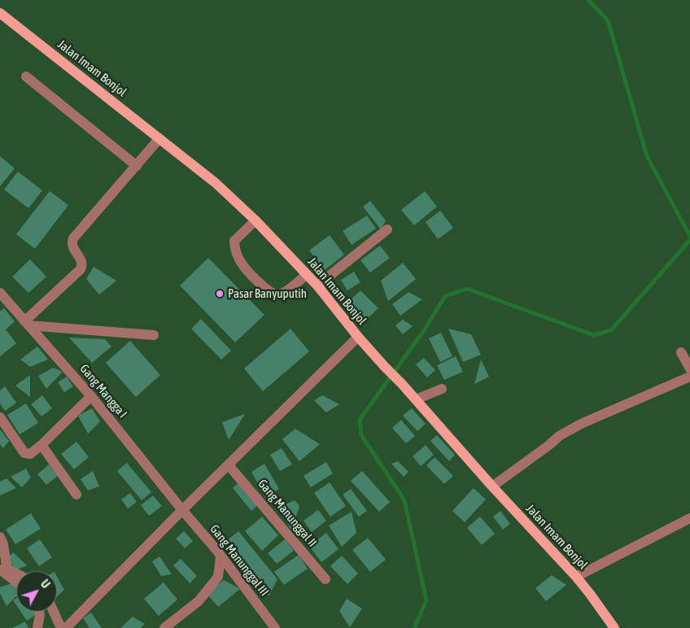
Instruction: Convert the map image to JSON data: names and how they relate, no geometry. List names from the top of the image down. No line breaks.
{"streets":{"main road":["Jalan Imam Bonjol"],"street":["Gang Mangga I","Gang Manunggal II","Gang Manunggal III"]},"crossings":[["Gang Mangga I","Gang Manunggal III"]],"places":["Pasar Banyuputih"],"north":"top right"}
